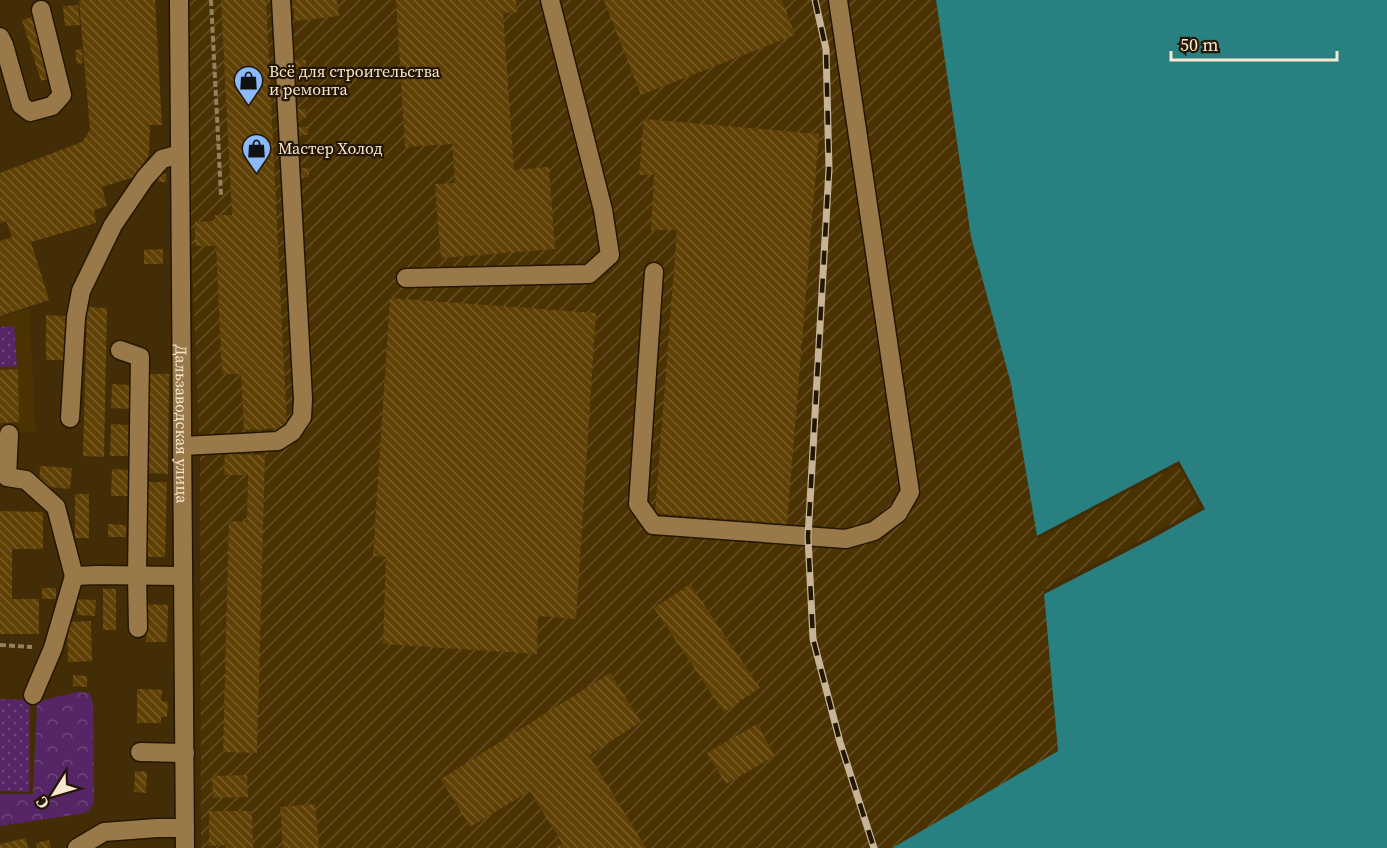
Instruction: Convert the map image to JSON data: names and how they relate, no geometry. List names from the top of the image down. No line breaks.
{"streets":{"street":["Дальзаводская улица"]},"places":{"shop":["Всё для строительства и ремонта","Мастер Холод"]},"scale_bar":"50 m","north":"bottom left"}
